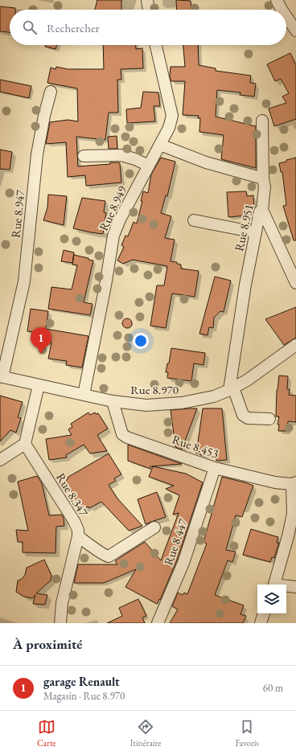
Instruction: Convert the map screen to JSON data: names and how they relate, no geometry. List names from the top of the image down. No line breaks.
{"streets":{"street":["Rue 8.949","Rue 8.947","Rue 8.951","Rue 8.970","Rue 8.453","Rue 8.347","Rue 8.447"]},"crossings":[["Rue 8.949","Rue 8.970"],["Rue 8.947","Rue 8.970"],["Rue 8.951","Rue 8.970"],["Rue 8.970","Rue 8.453"],["Rue 8.453","Rue 8.447"]],"page":{"search":"Rechercher","pins":"1","heading":"À proximité","list":[{"mark":"1","name":"garage Renault","note":"Magasin · Rue 8.970","value":"60 m"}],"nav":["Carte","Itinéraire","Favoris"]}}
